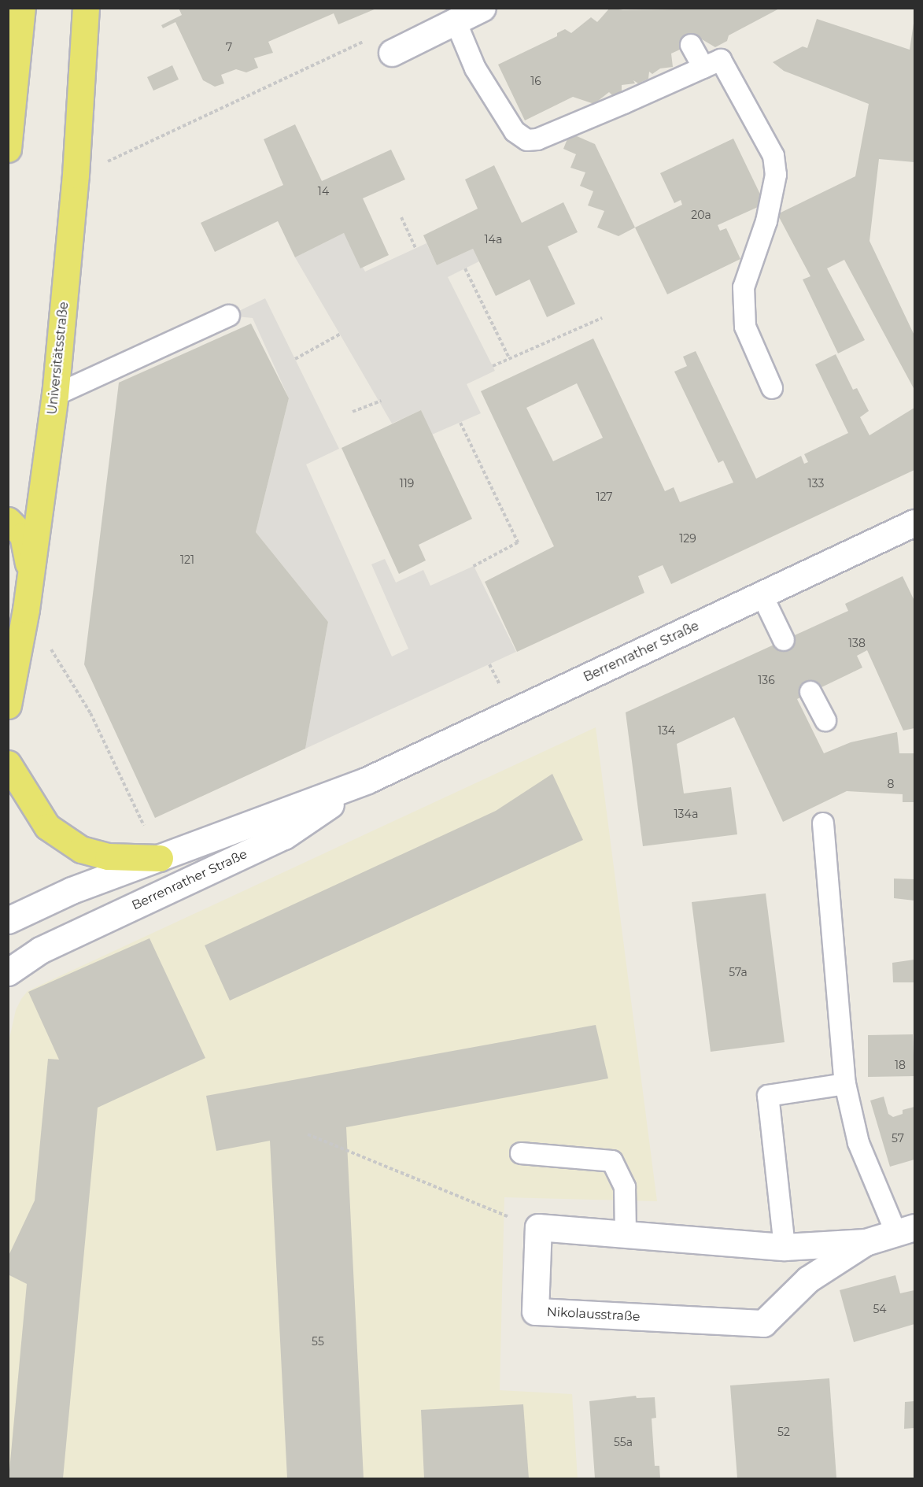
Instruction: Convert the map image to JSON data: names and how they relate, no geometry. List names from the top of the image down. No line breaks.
{"streets":{"main road":["Universitätsstraße"],"street":["Berrenrather Straße","Nikolausstraße"]},"house_numbers":["7","16","14","20a","14a","119","133","127","129","121","138","136","134","8","134a","57a","18","57","54","55","52","55a"]}
